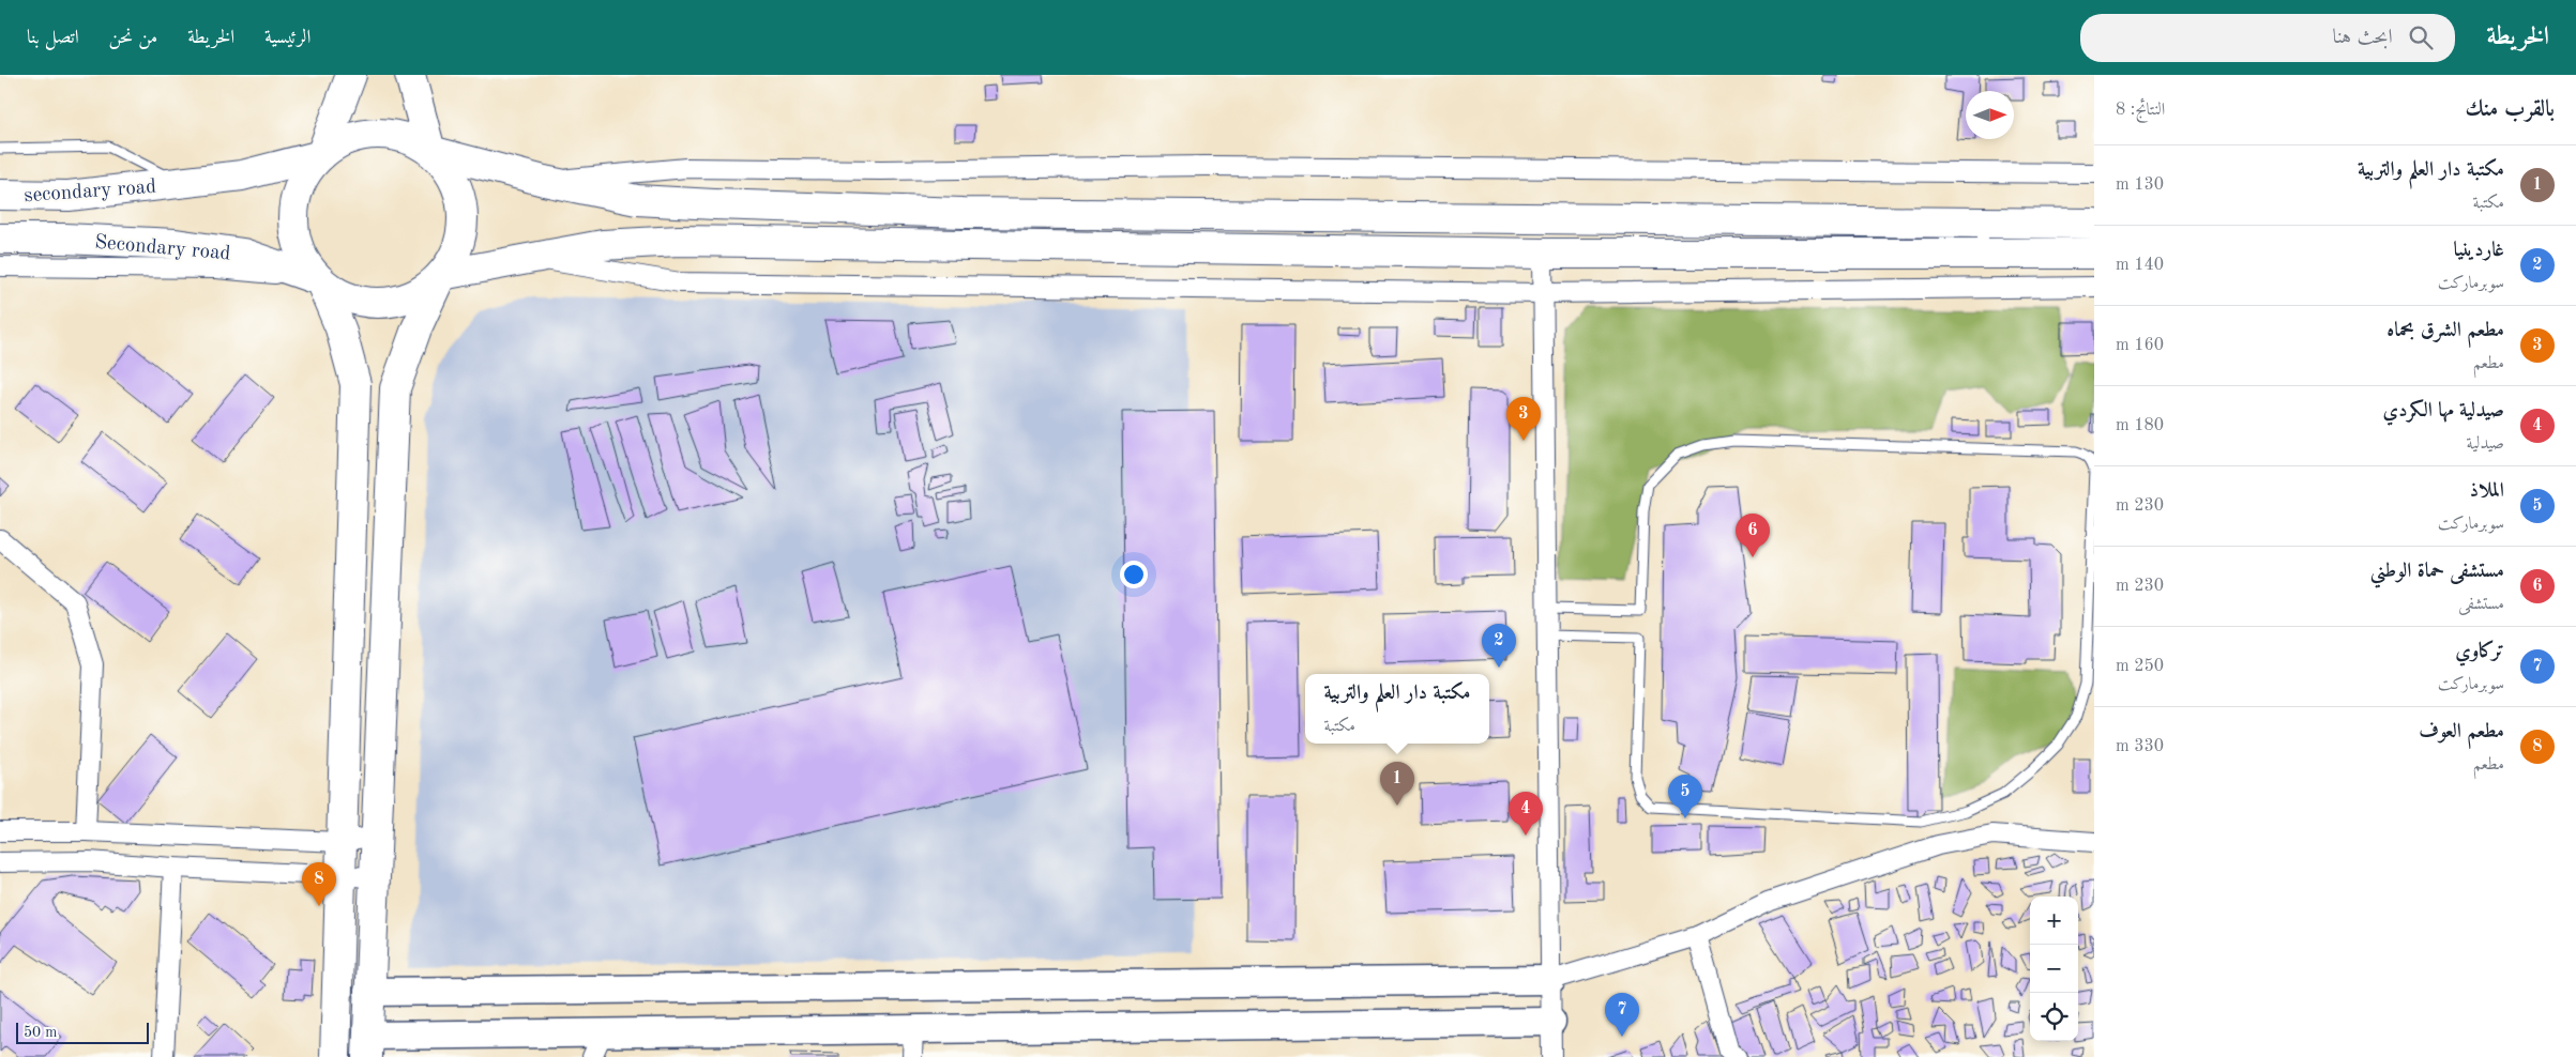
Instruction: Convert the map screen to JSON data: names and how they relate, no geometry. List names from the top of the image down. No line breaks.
{"streets":{"main road":["secondary road","Secondary road"]},"crossings":[["secondary road","Secondary road"]],"scale_bar":"50 m","north":"right","page":{"header":"الخريطة","search":"ابحث هنا","nav":["الرئيسية","الخريطة","من نحن","اتصل بنا"],"heading":["بالقرب منك","النتائج: 8"],"list":[{"mark":"1","name":"مكتبة دار العلم والتربية","note":"مكتبة","value":"130 m"},{"mark":"2","name":"غاردينيا","note":"سوبرماركت","value":"140 m"},{"mark":"3","name":"مطعم الشرق بحماه","note":"مطعم","value":"160 m"},{"mark":"4","name":"صيدلية مها الكردي","note":"صيدلية","value":"180 m"},{"mark":"5","name":"الملاذ","note":"سوبرماركت","value":"230 m"},{"mark":"6","name":"مستشفى حماة الوطني","note":"مستشفى","value":"230 m"},{"mark":"7","name":"تركاوي","note":"سوبرماركت","value":"250 m"},{"mark":"8","name":"مطعم العوف","note":"مطعم","value":"330 m"}],"pins":["3","6","2","1","5","4","8","7"],"popup":["مكتبة دار العلم والتربية","مكتبة"],"map_buttons":["+","−"],"scale":"50 m"}}
